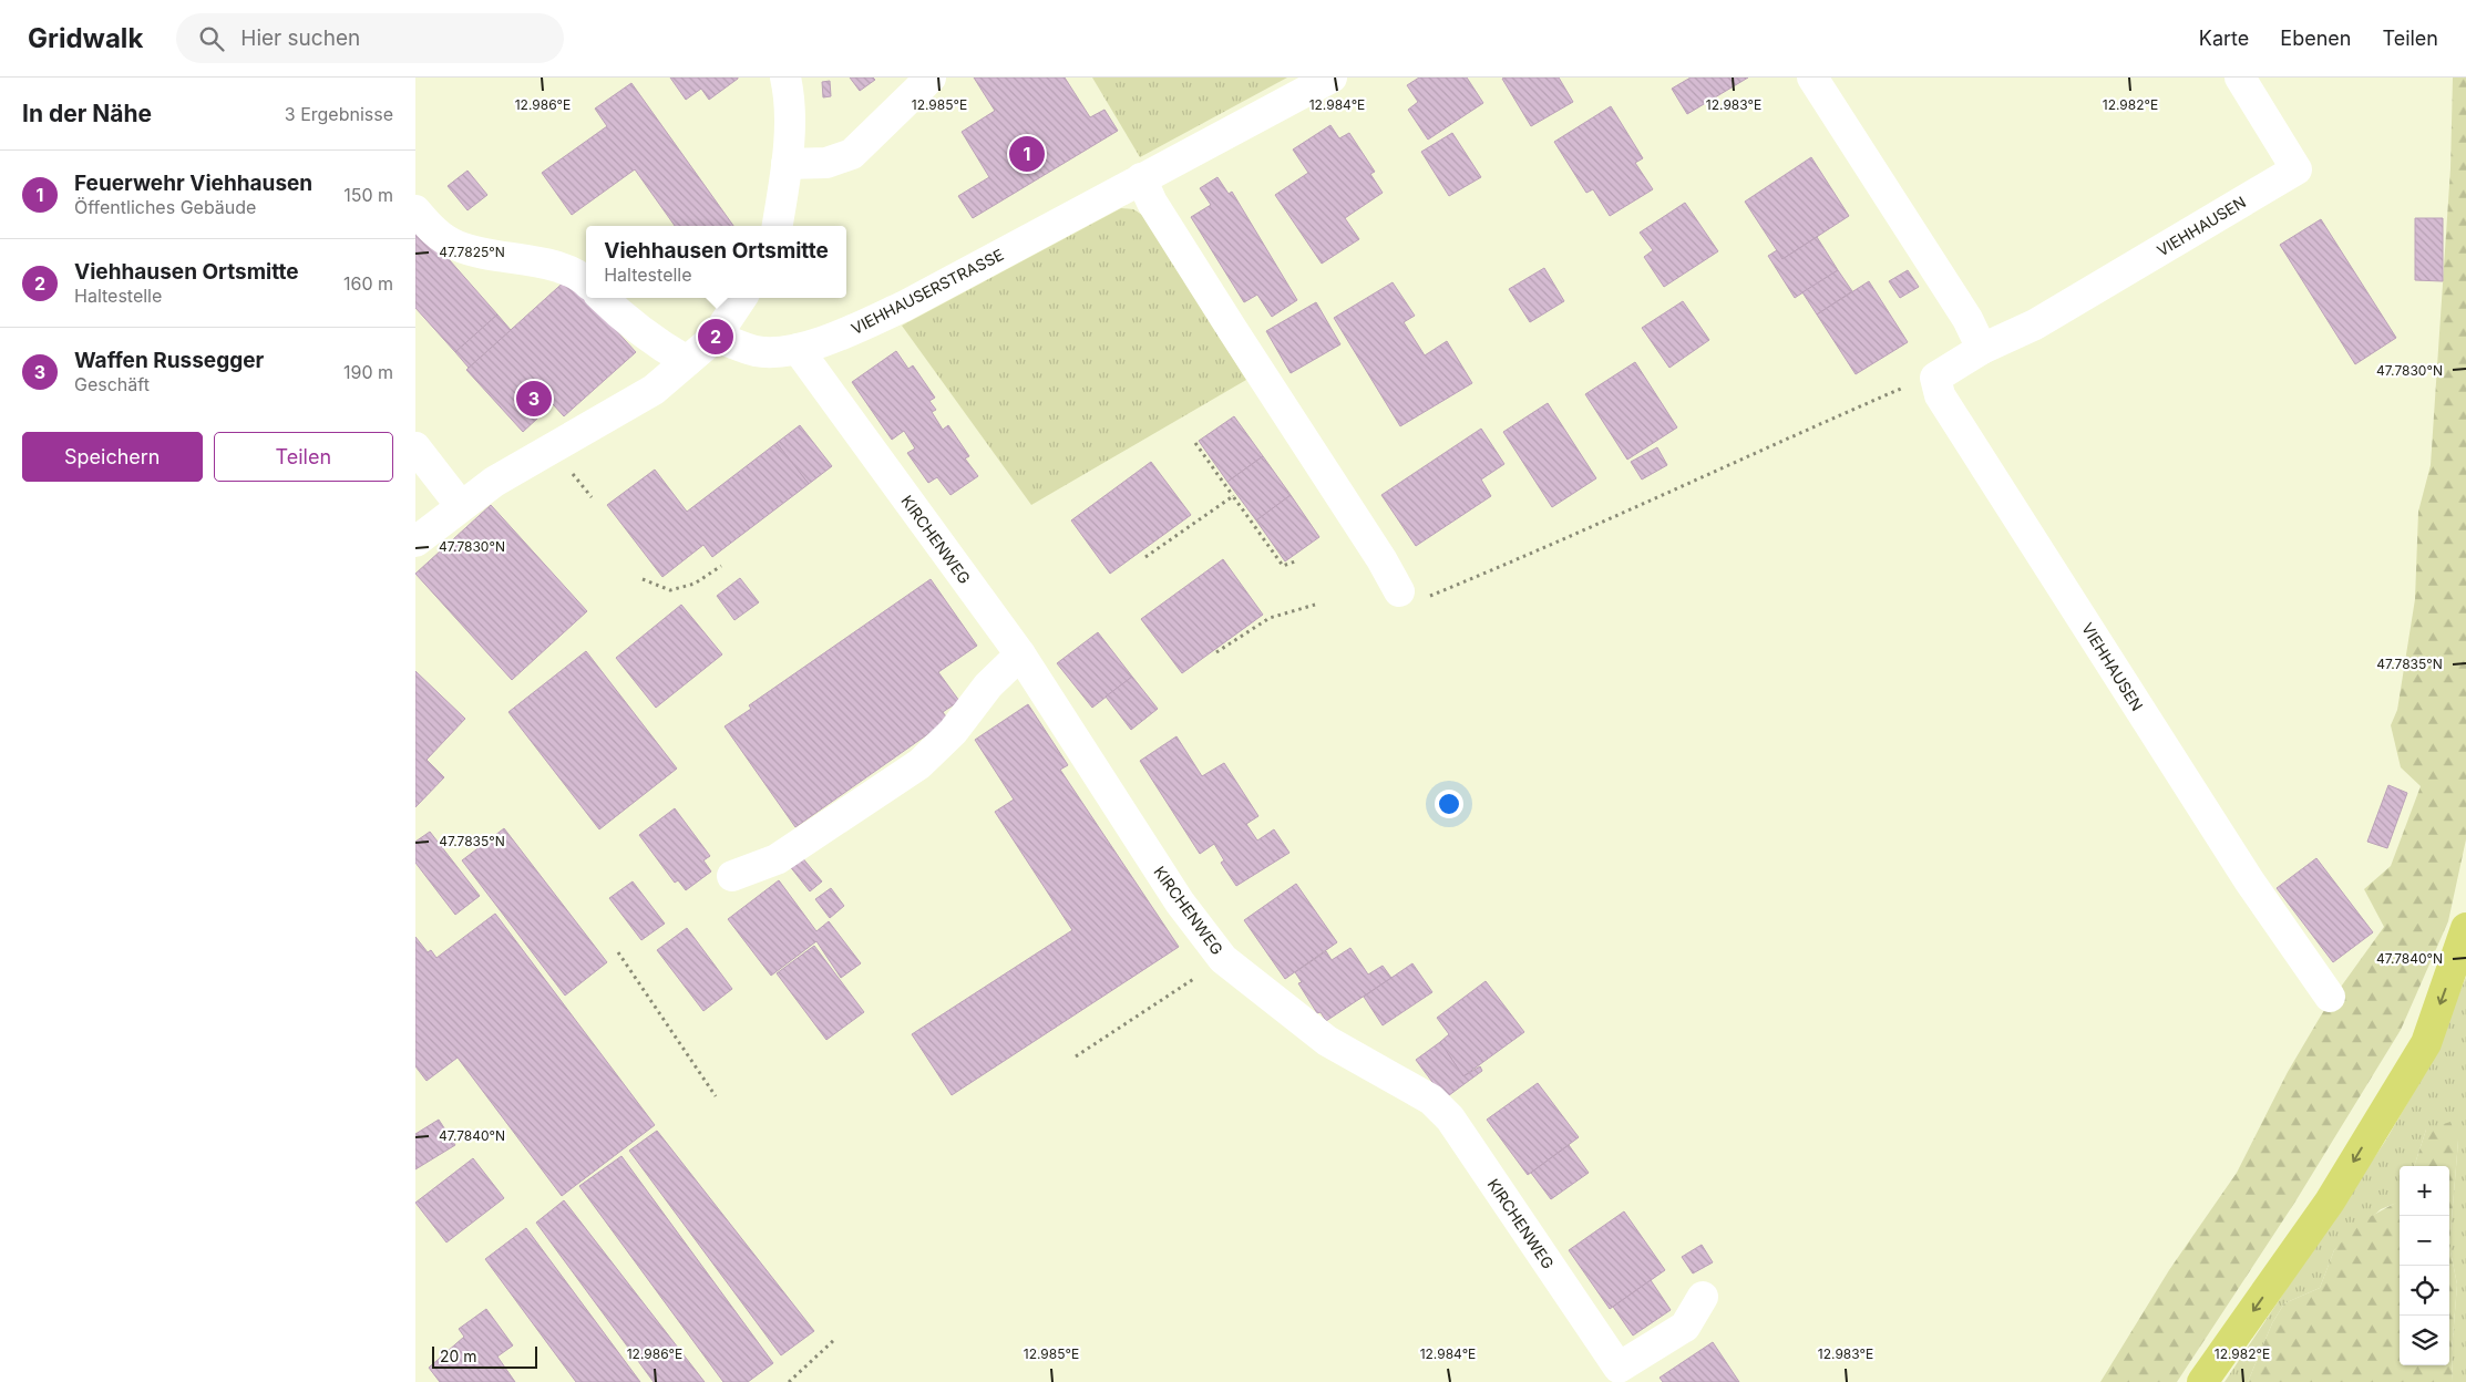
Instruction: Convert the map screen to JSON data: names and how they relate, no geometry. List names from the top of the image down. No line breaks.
{"streets":{"street":["VIEHHAUSEN","VIEHHAUSERSTRASSE","KIRCHENWEG"]},"crossings":[["VIEHHAUSERSTRASSE","KIRCHENWEG"]],"scale_bar":"20 m","page":{"header":"Gridwalk","search":"Hier suchen","nav":["Karte","Ebenen","Teilen"],"heading":["In der Nähe","3 Ergebnisse"],"pins":["1","2","3"],"list":[{"mark":"1","name":"Feuerwehr Viehhausen","note":"Öffentliches Gebäude","value":"150 m"},{"mark":"2","name":"Viehhausen Ortsmitte","note":"Haltestelle","value":"160 m"},{"mark":"3","name":"Waffen Russegger","note":"Geschäft","value":"190 m"}],"popup":["Viehhausen Ortsmitte","Haltestelle"],"buttons":["Speichern","Teilen"],"map_buttons":["+","−"],"scale":"20 m"},"coordinates":["12.986°E","12.985°E","12.984°E","12.983°E","12.982°E","47.7825°N","47.7830°N","47.7835°N","47.7840°N"]}
